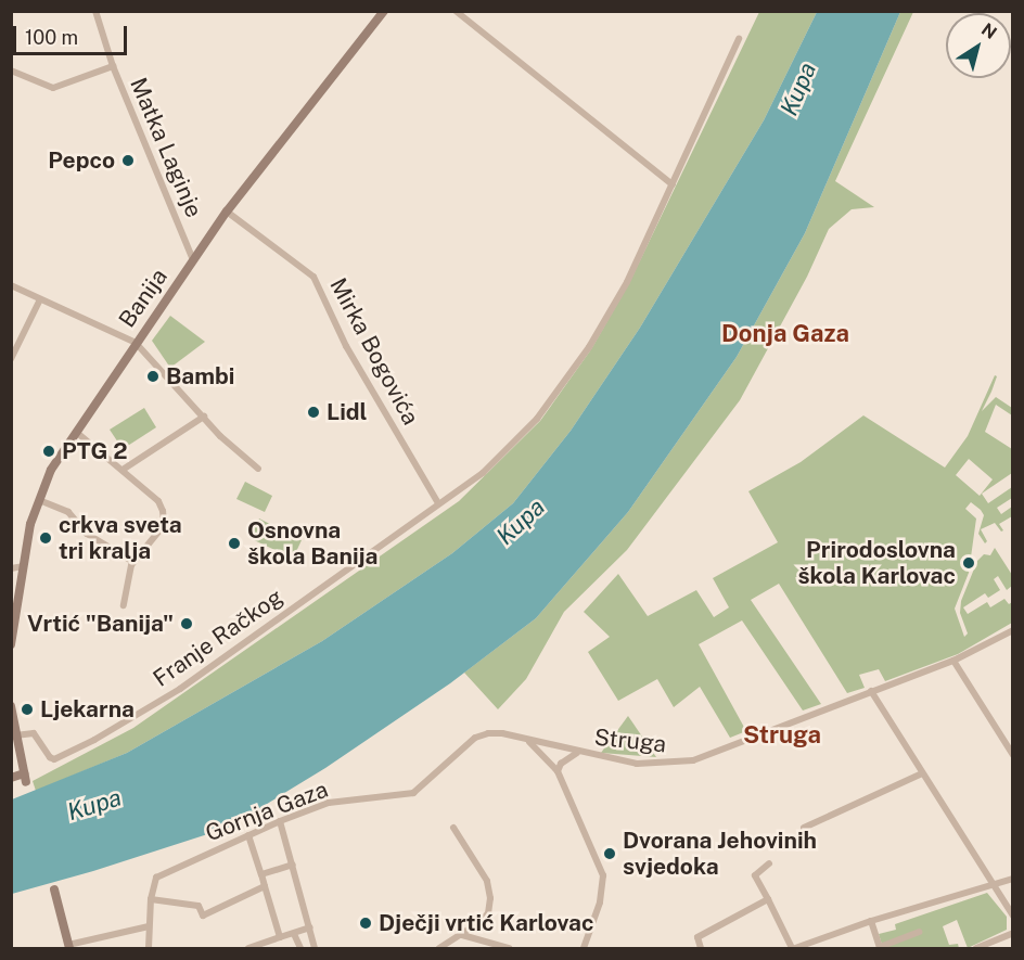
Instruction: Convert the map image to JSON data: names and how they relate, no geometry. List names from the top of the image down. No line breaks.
{"streets":{"main road":["Banija"],"street":["Matka Laginje","Mirka Bogovića","Franje Račkog","Struga","Gornja Gaza"]},"crossings":[["Matka Laginje","Banija"],["Banija","Mirka Bogovića"],["Mirka Bogovića","Franje Račkog"],["Struga","Gornja Gaza"]],"districts":["Donja Gaza","Struga"],"water":["Kupa"],"places":["Pepco","Bambi","Lidl","PTG 2","crkva sveta tri kralja","Osnovna škola Banija","Prirodoslovna škola Karlovac","Vrtić \"Banija\"","Ljekarna","Dvorana Jehovinih svjedoka","Dječji vrtić Karlovac"],"scale_bar":"100 m","north":"top right"}
